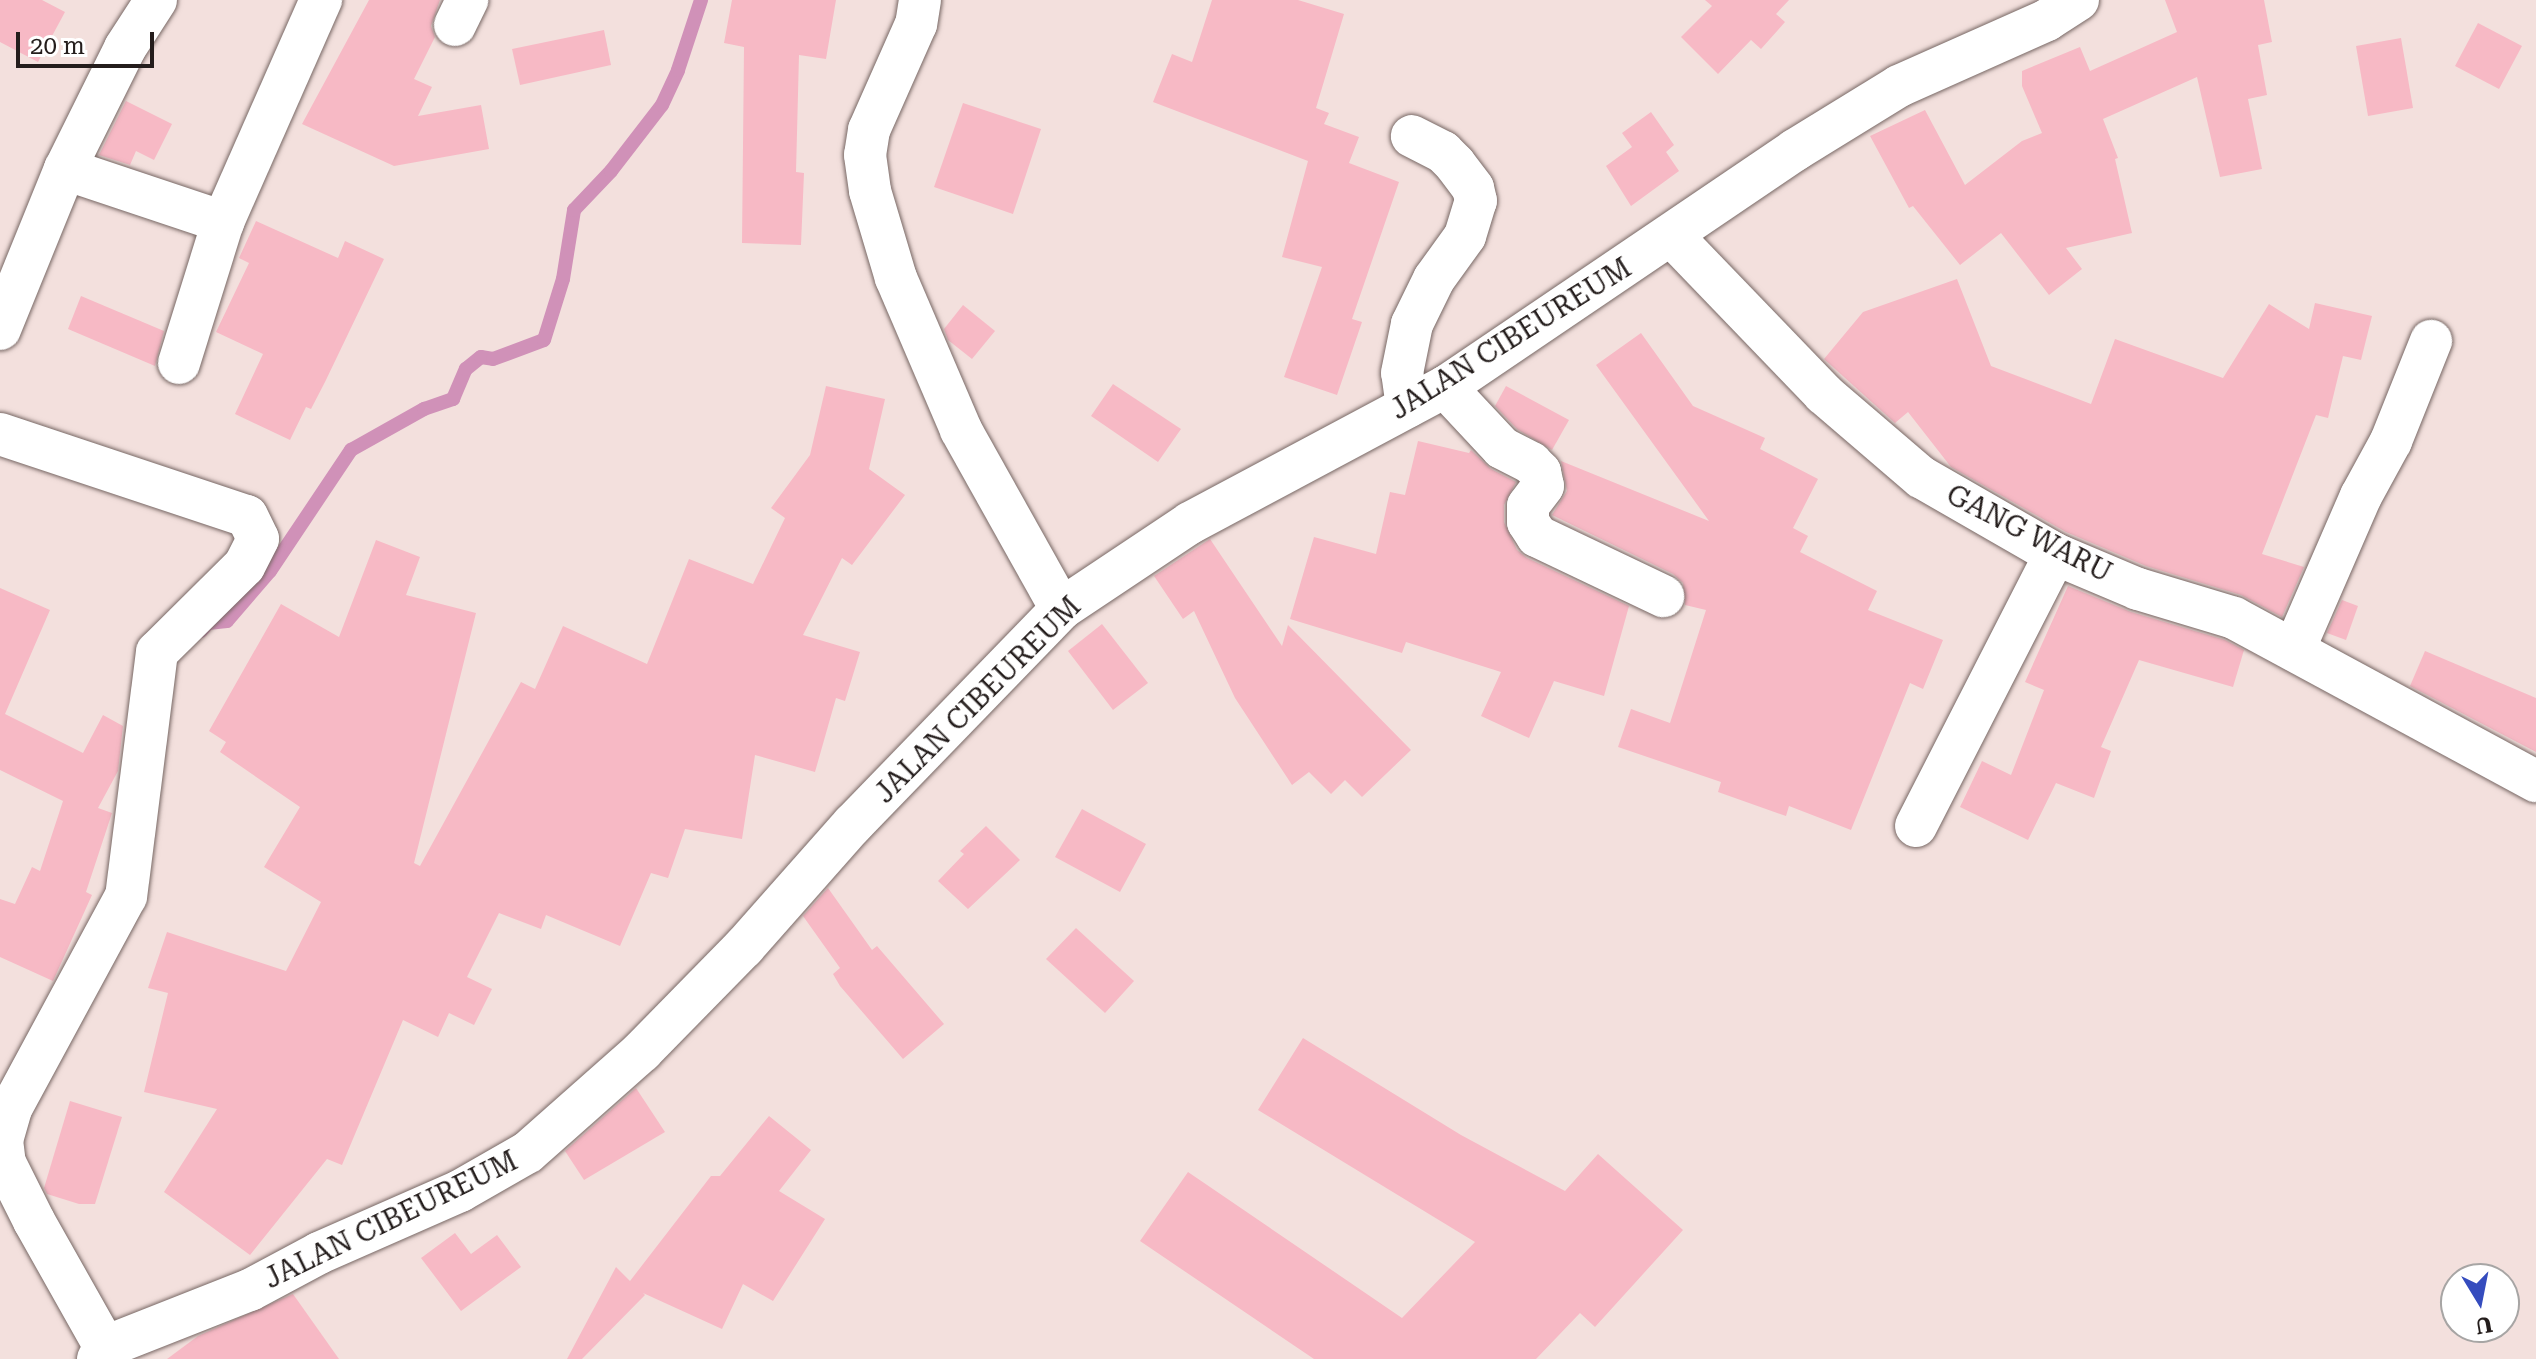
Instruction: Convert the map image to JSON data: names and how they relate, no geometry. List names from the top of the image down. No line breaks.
{"streets":{"street":["JALAN CIBEUREUM","GANG WARU"]},"crossings":[["JALAN CIBEUREUM","GANG WARU"]],"scale_bar":"20 m","north":"bottom"}
